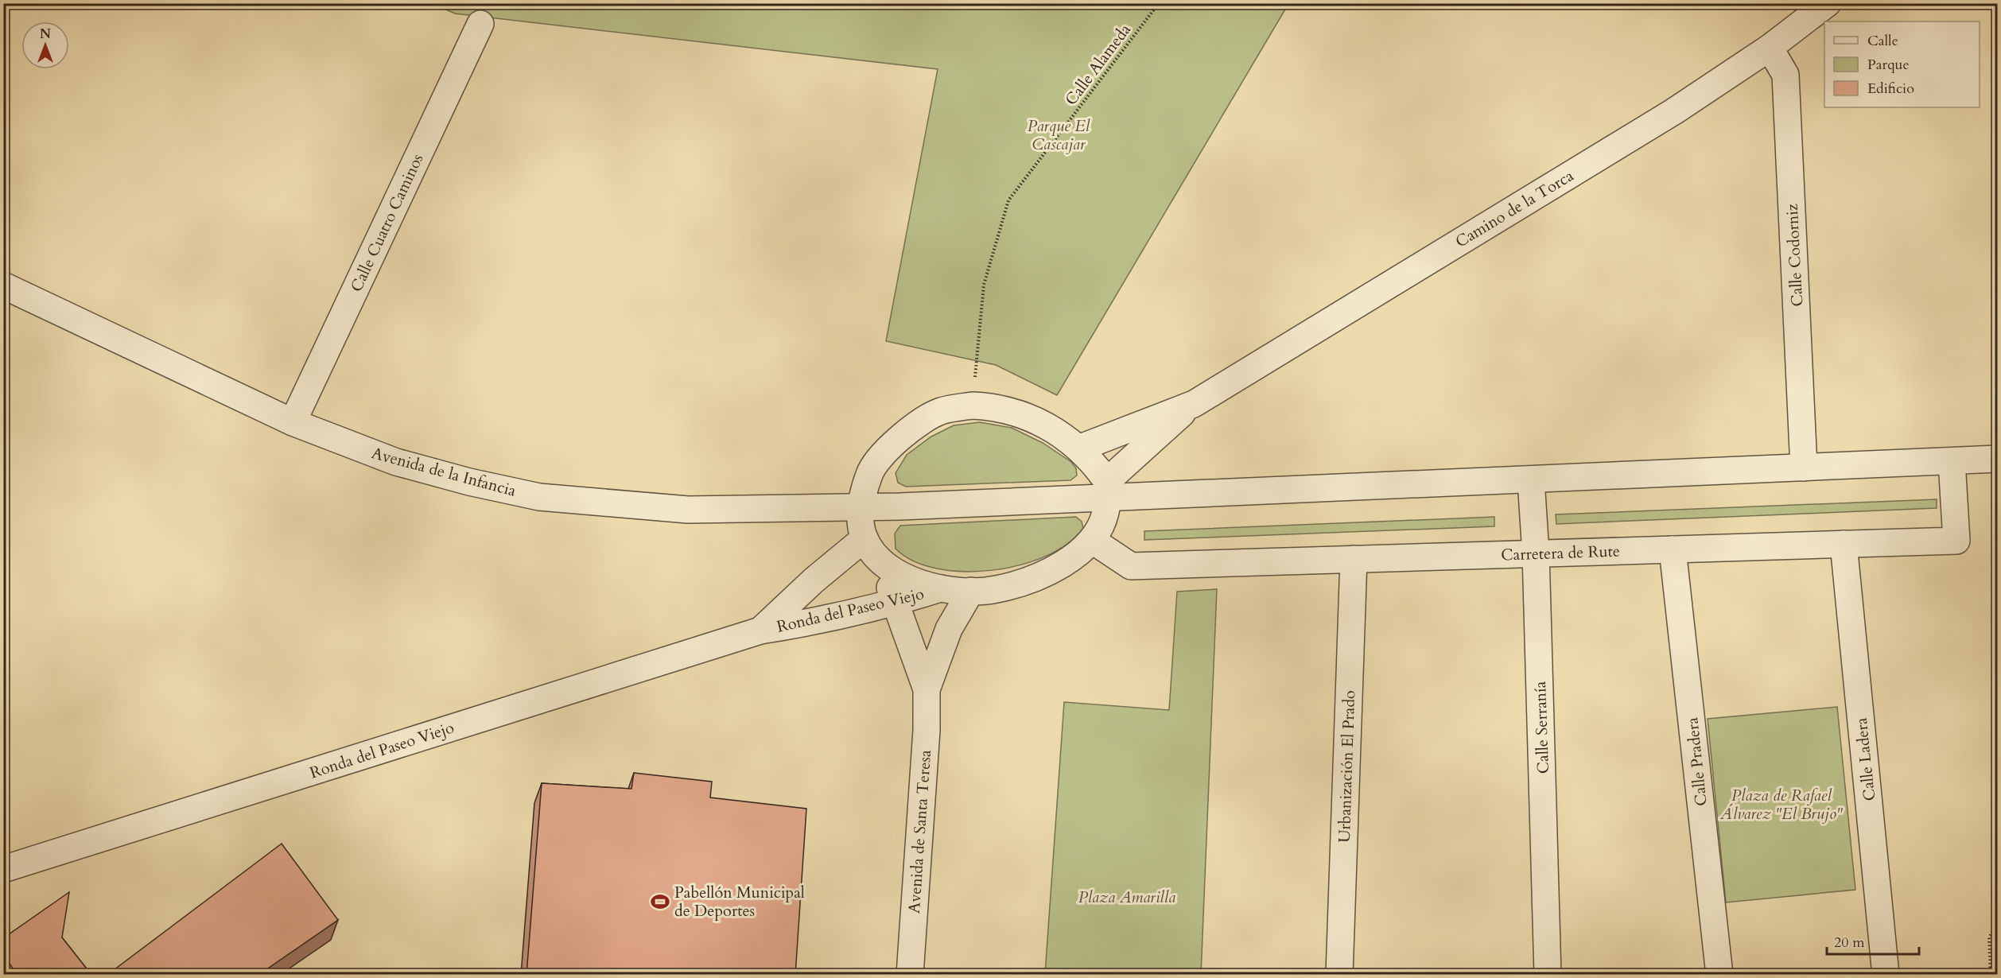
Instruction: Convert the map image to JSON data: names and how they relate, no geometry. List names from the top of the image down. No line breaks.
{"streets":{"street":["Camino de la Torca","Calle Cuatro Caminos","Calle Codorniz","Avenida de la Infancia","Carretera de Rute","Ronda del Paseo Viejo","Calle Serranía","Calle Ladera","Calle Pradera","Urbanización El Prado","Avenida de Santa Teresa"],"path":["Calle Alameda"]},"crossings":[["Camino de la Torca","Calle Codorniz"],["Camino de la Torca","Avenida de la Infancia"],["Calle Cuatro Caminos","Avenida de la Infancia"],["Carretera de Rute","Calle Serranía"],["Carretera de Rute","Calle Ladera"],["Carretera de Rute","Calle Pradera"],["Carretera de Rute","Urbanización El Prado"],["Ronda del Paseo Viejo","Avenida de Santa Teresa"]],"parks":["Parque El Cascajar","Plaza de Rafael Álvarez \"El Brujo\"","Plaza Amarilla"],"places":{"sports":["Pabellón Municipal de Deportes"]},"legend":["Calle","Parque","Edificio"],"scale_bar":"20 m","north":"top"}
